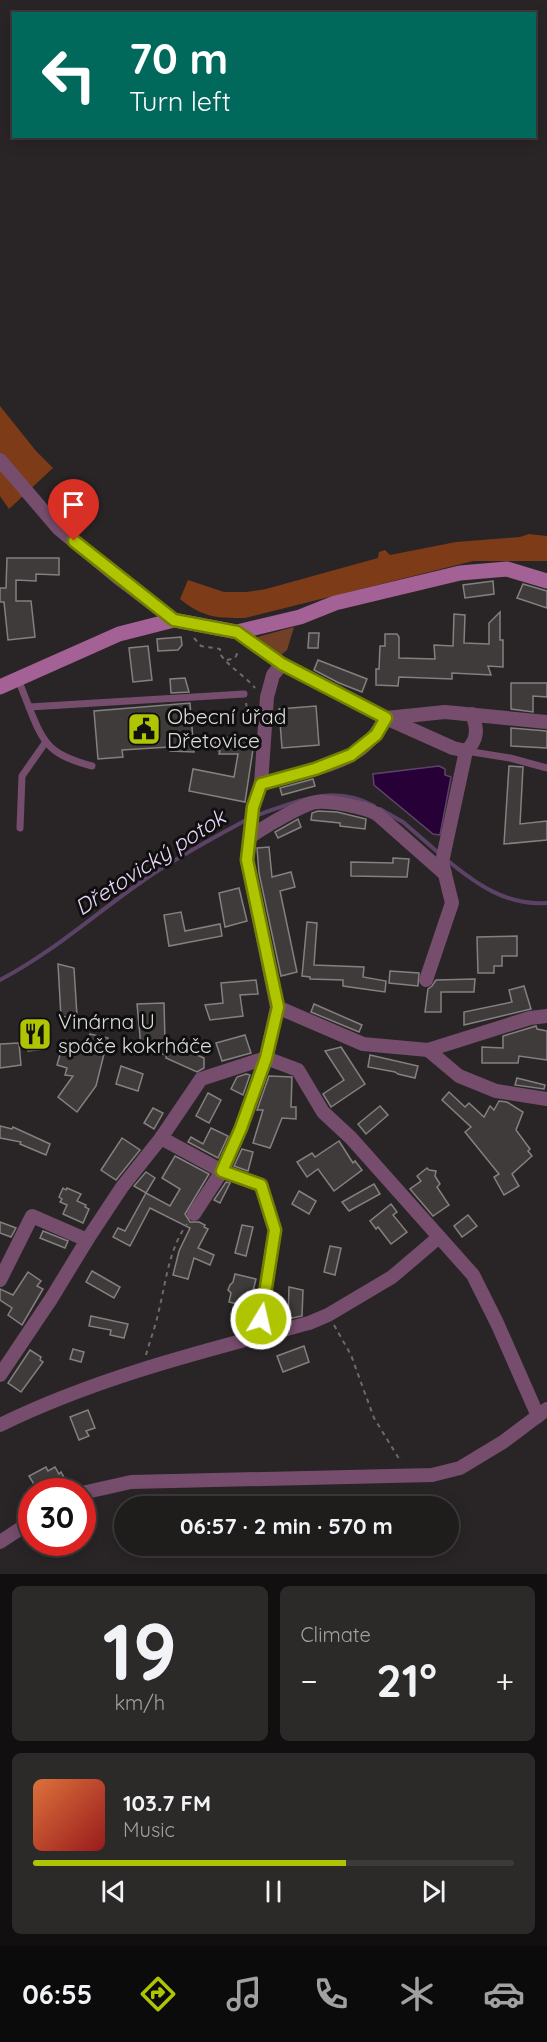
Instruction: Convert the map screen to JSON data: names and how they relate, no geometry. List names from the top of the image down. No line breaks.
{"water":["Dřetovický potok"],"places":{"public building":["Obecní úřad Dřetovice"],"restaurant":["Vinárna U spáče kokrháče"]},"page":{"turn":["70 m","Turn left"],"limit":"30","trip":"06:57 · 2 min · 570 m","tile":[["19","km/h"],"Climate"],"heat":["−","21°","+"],"song":["103.7 FM","Music"],"tabs":"06:55"}}
